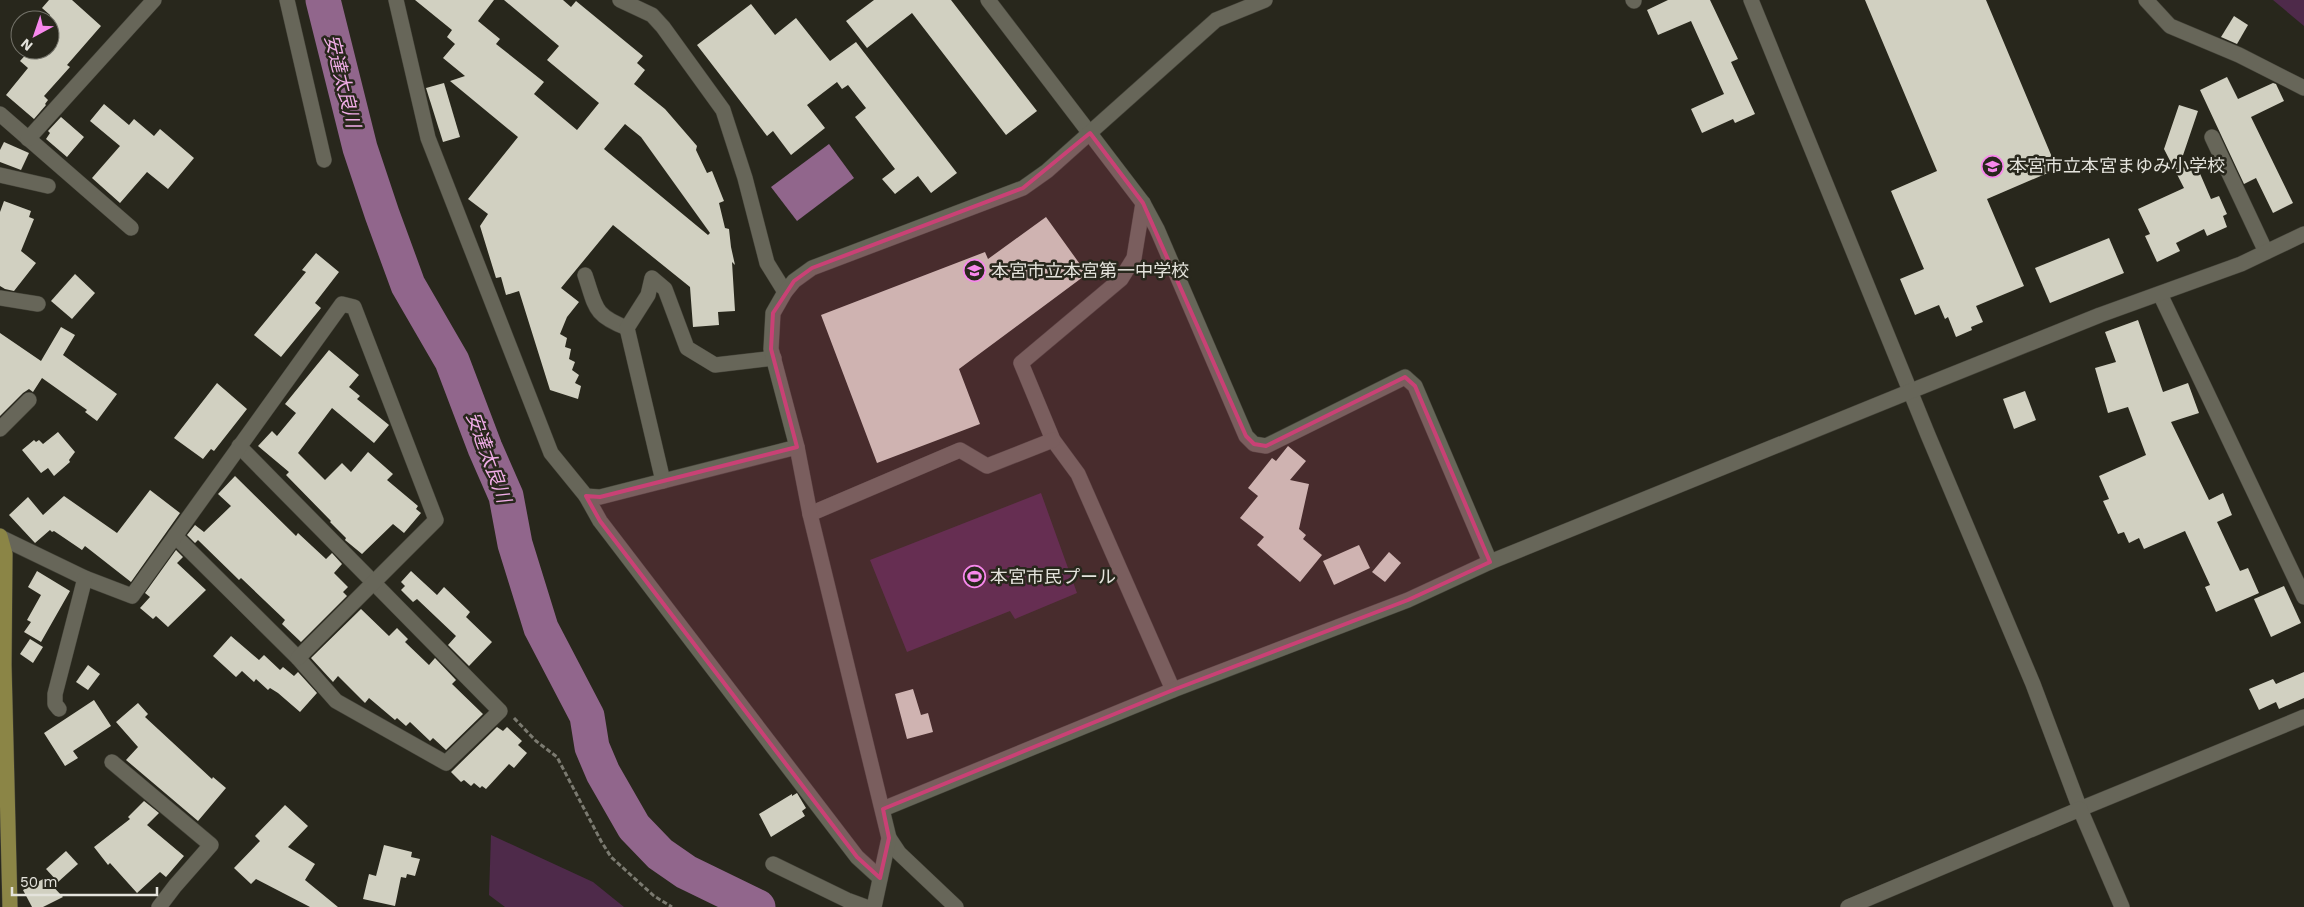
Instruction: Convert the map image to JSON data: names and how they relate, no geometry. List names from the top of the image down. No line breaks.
{"water":["安達太良川"],"places":{"school or university":["本宮市立本宮まゆみ小学校","本宮市立本宮第一中学校"],"sports":["本宮市民プール"]},"scale_bar":"50 m","north":"bottom left"}
